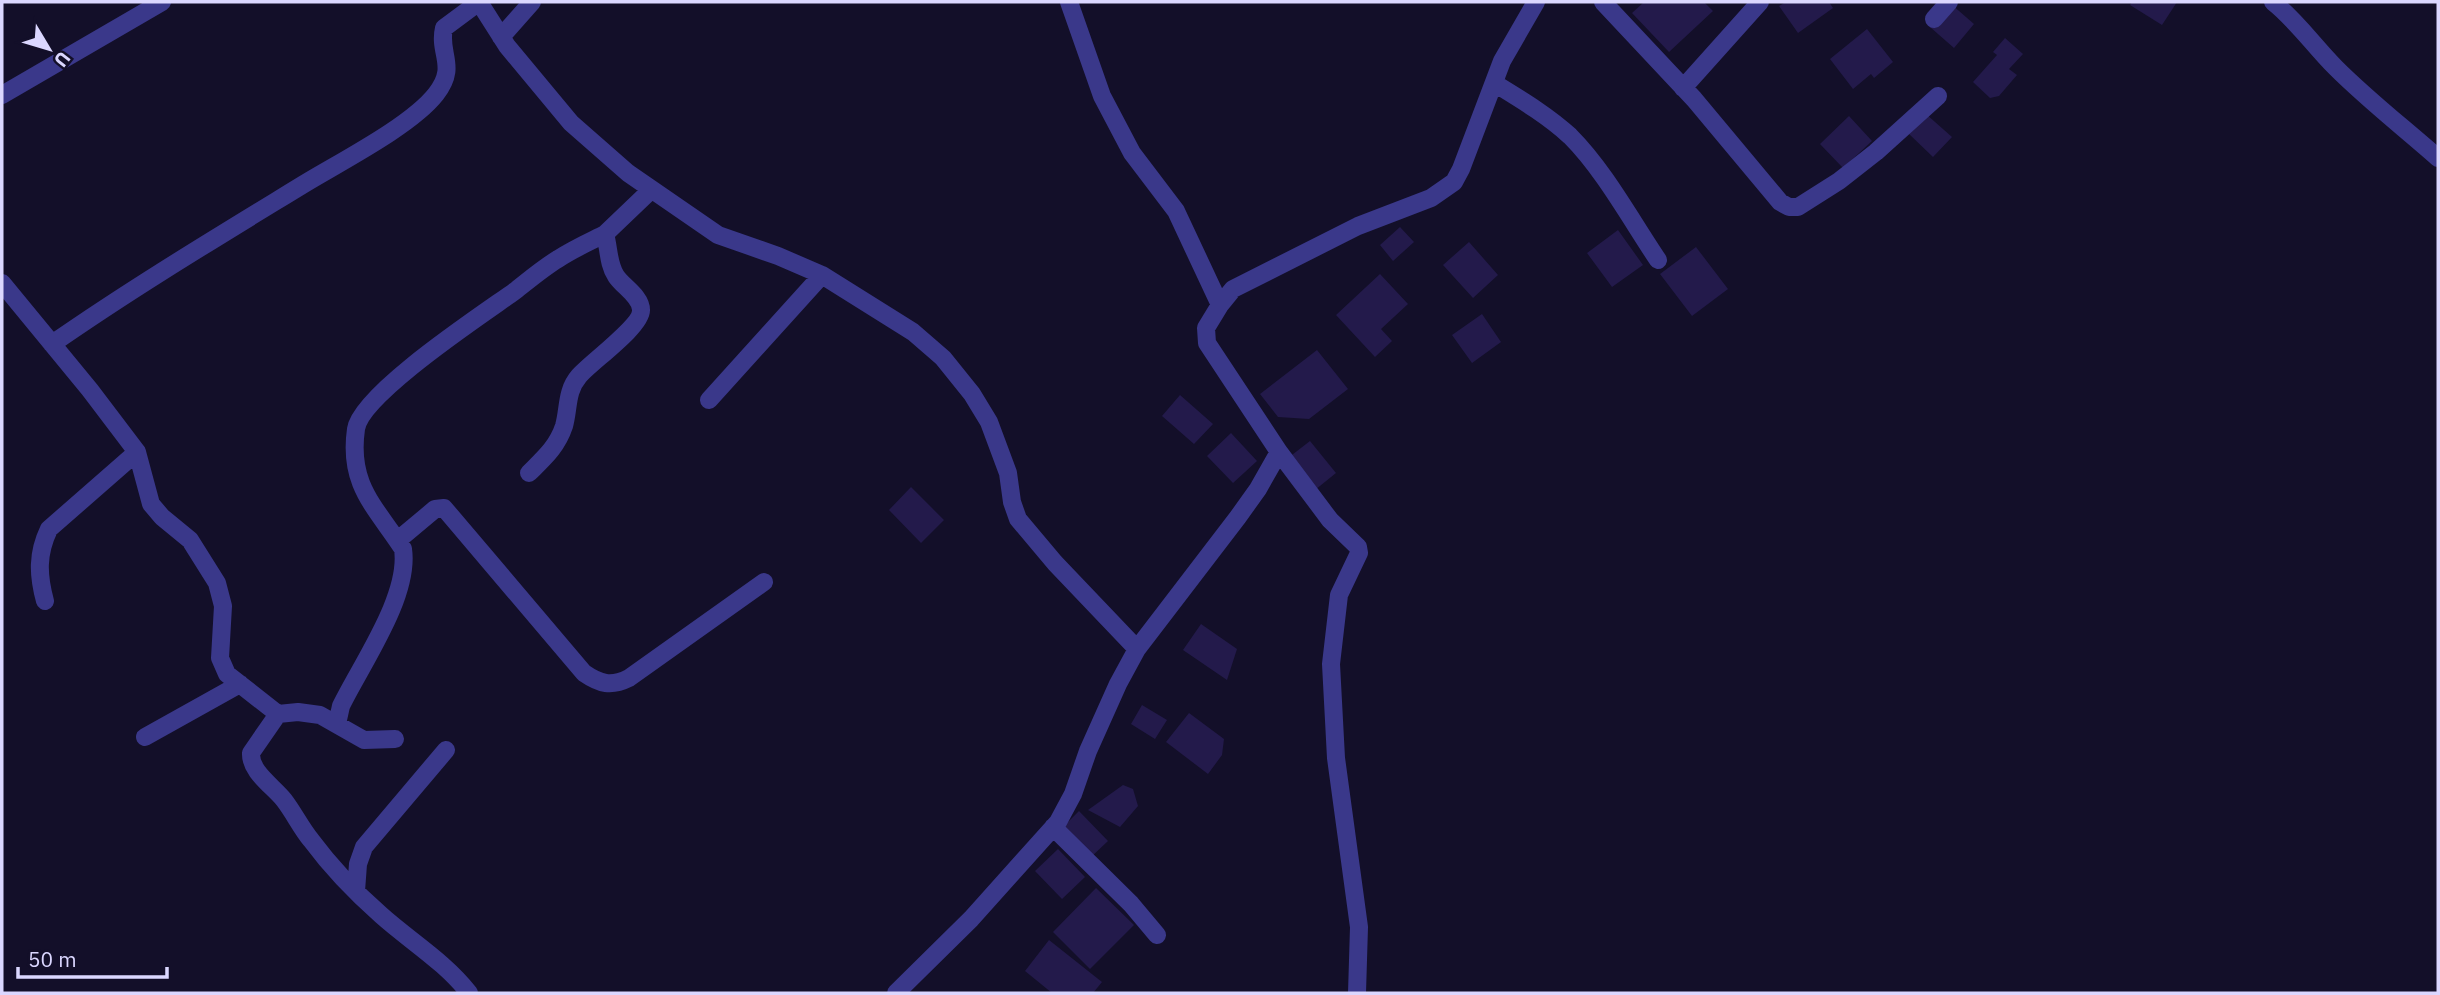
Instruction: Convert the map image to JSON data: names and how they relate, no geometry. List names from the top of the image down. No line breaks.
{"scale_bar":"50 m","north":"bottom right"}
